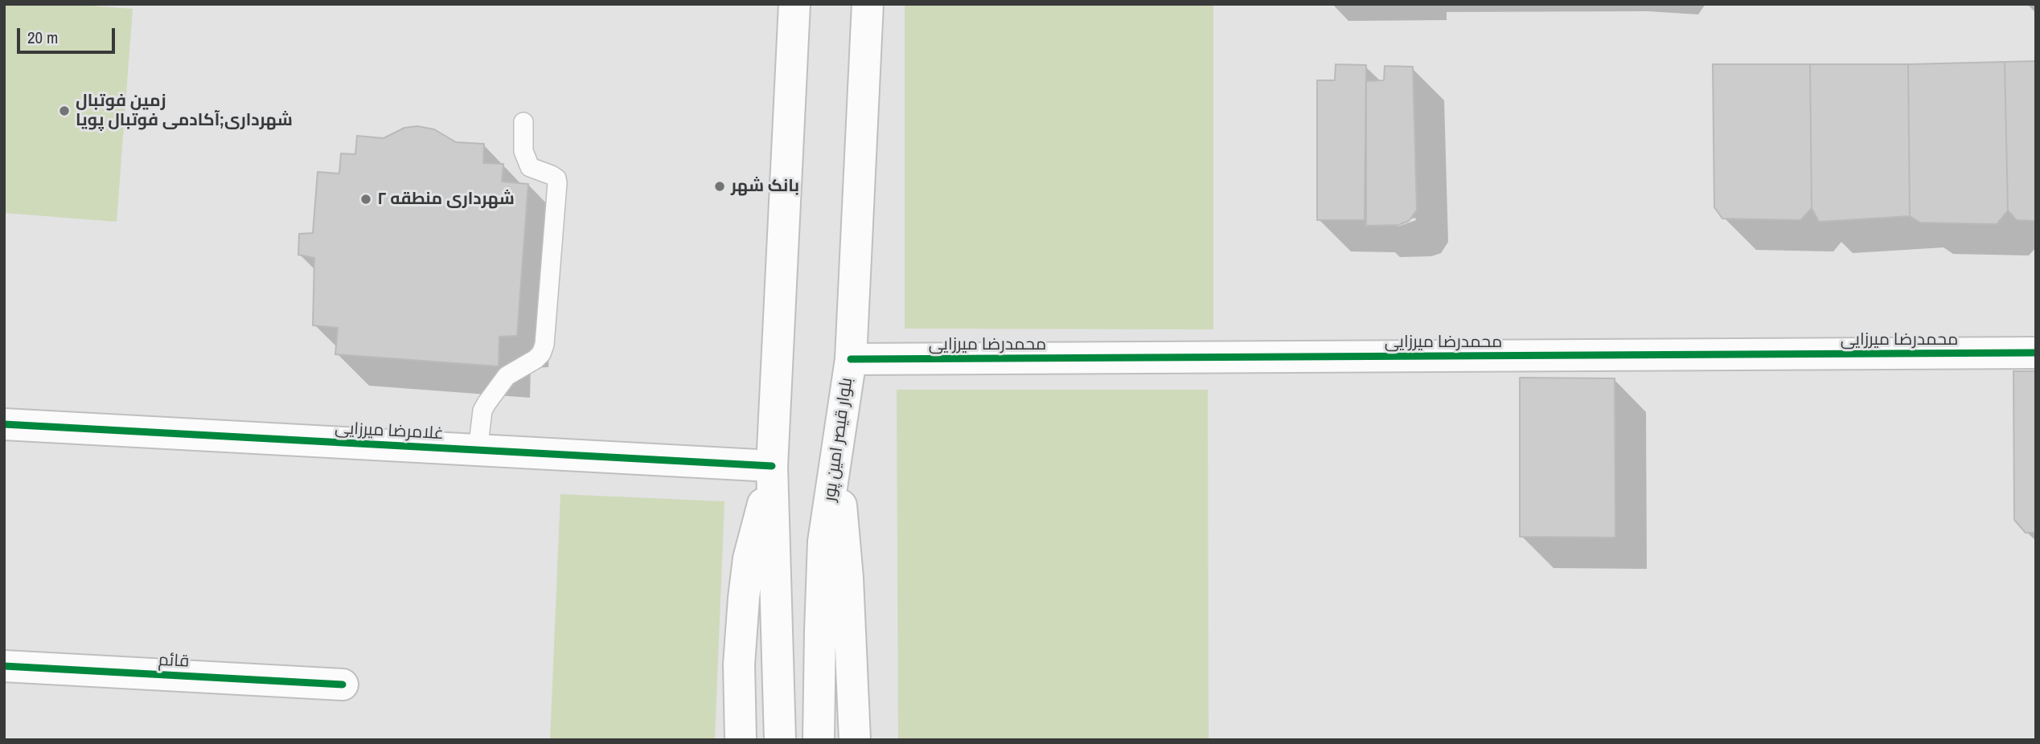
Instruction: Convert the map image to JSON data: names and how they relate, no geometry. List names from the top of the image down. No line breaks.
{"streets":{"street":["محمدرضا میرزایی","غلامرضا میرزایی","بلوار قیصر امین پور","قائم"]},"crossings":[["محمدرضا میرزایی","بلوار قیصر امین پور"]],"places":["زمین فوتبال شهرداری;آکادمی فوتبال پویا","بانک شهر","شهرداری منطقه ۲"],"scale_bar":"20 m"}
